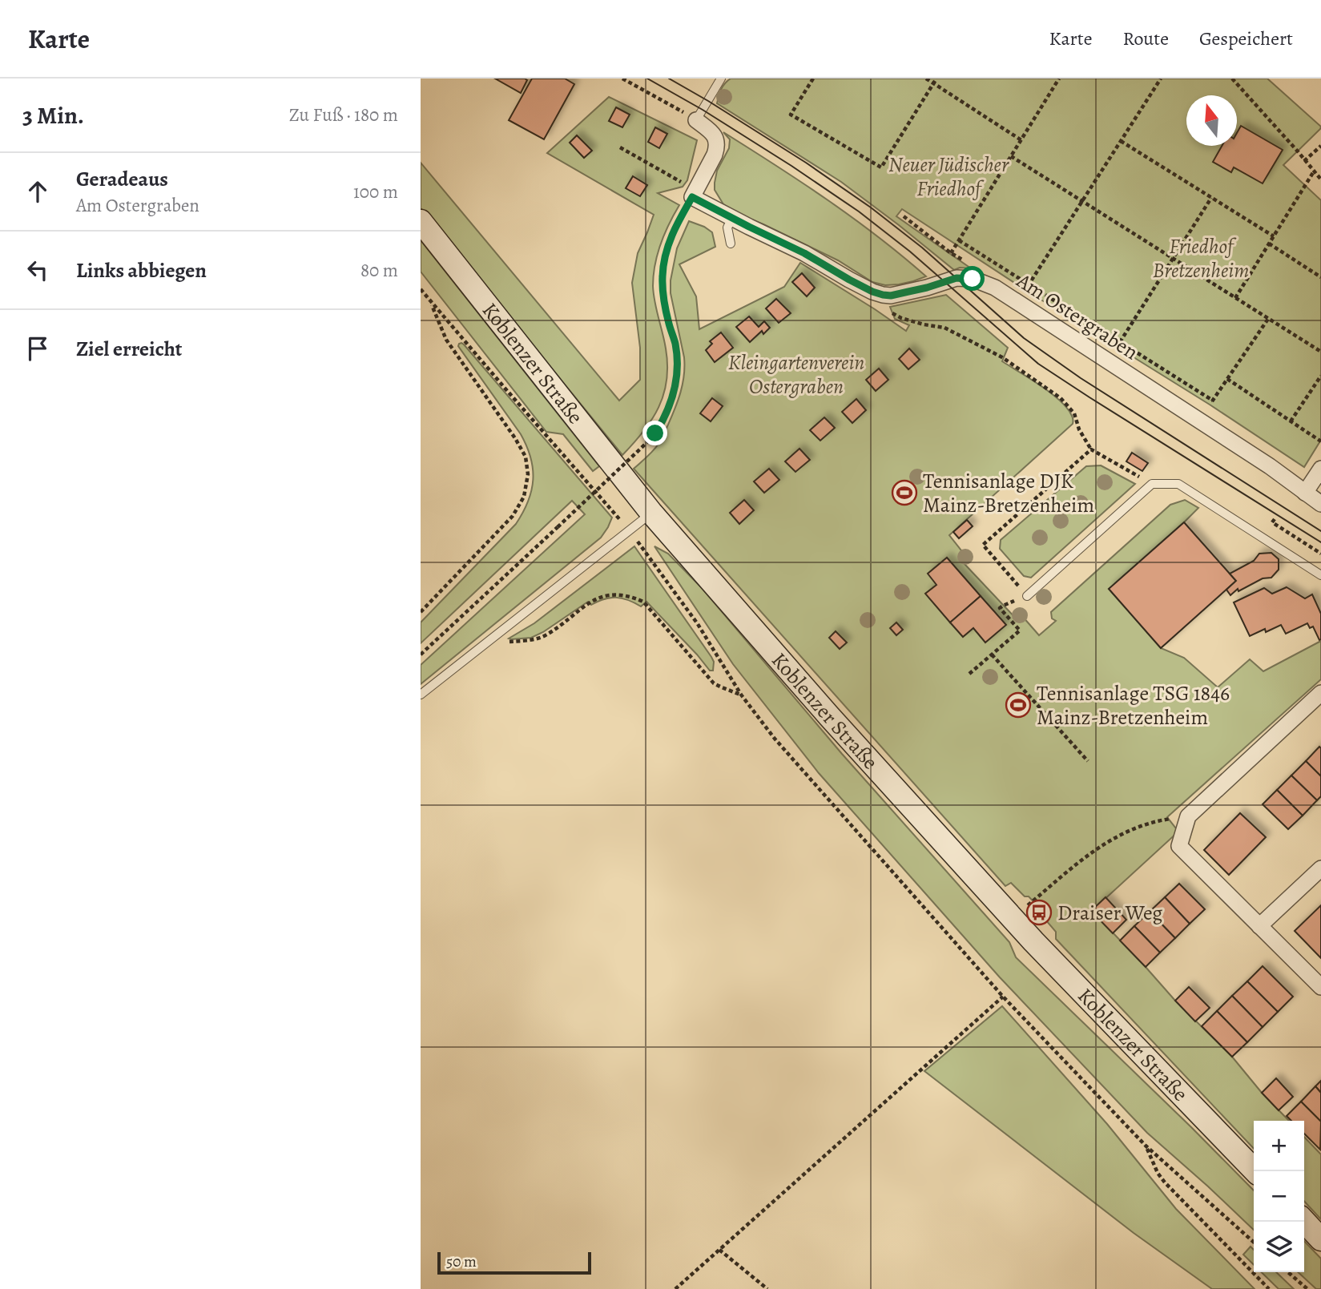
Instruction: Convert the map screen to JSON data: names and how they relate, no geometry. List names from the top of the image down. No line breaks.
{"streets":{"main road":["Koblenzer Straße"],"street":["Am Ostergraben"]},"parks":["Neuer Jüdischer Friedhof","Friedhof Bretzenheim","Kleingartenverein Ostergraben"],"places":{"sports":["Tennisanlage DJK Mainz-Bretzenheim","Tennisanlage TSG 1846 Mainz-Bretzenheim"],"bus stop":["Draiser Weg"]},"scale_bar":"50 m","north":"top","page":{"header":"Karte","nav":["Karte","Route","Gespeichert"],"heading":["3 Min.","Zu Fuß · 180 m"],"list":[["Geradeaus","Am Ostergraben","100 m"],["Links abbiegen","80 m"],"Ziel erreicht"],"map_buttons":["+","−"],"scale":"50 m"}}
